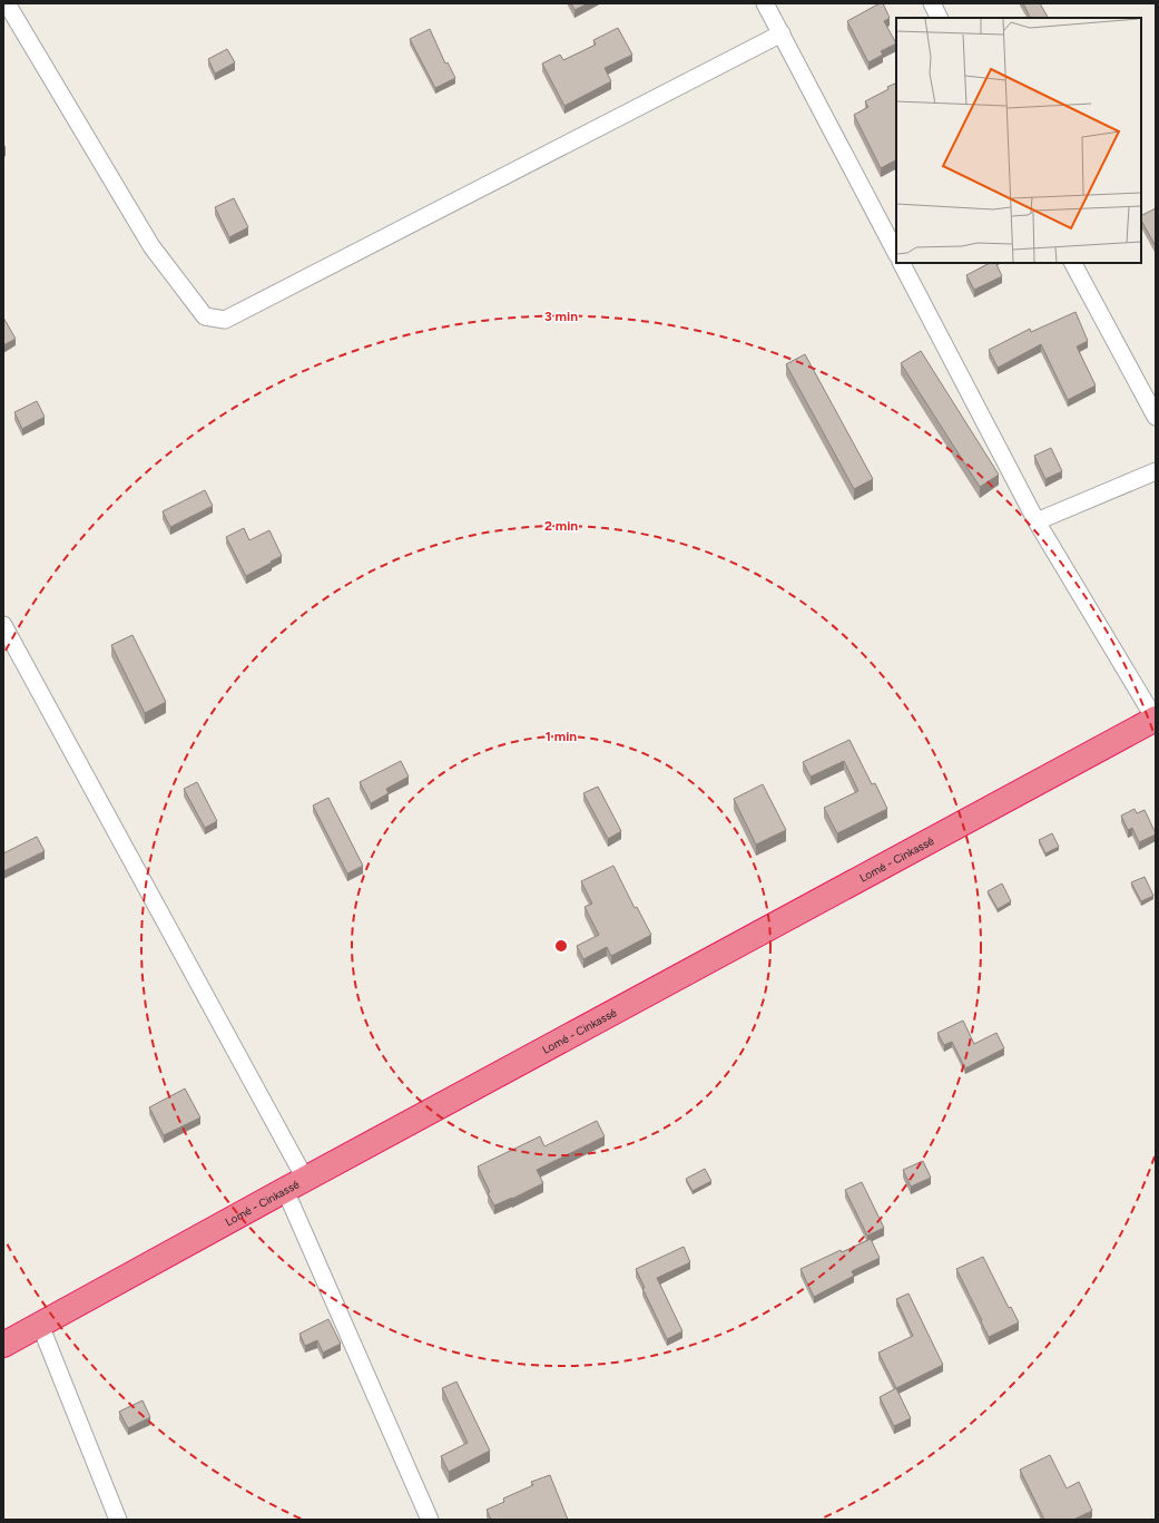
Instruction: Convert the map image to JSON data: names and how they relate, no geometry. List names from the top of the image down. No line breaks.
{"streets":{"highway":["Lomé - Cinkassé"]},"rings":["3 min","2 min","1 min"]}
